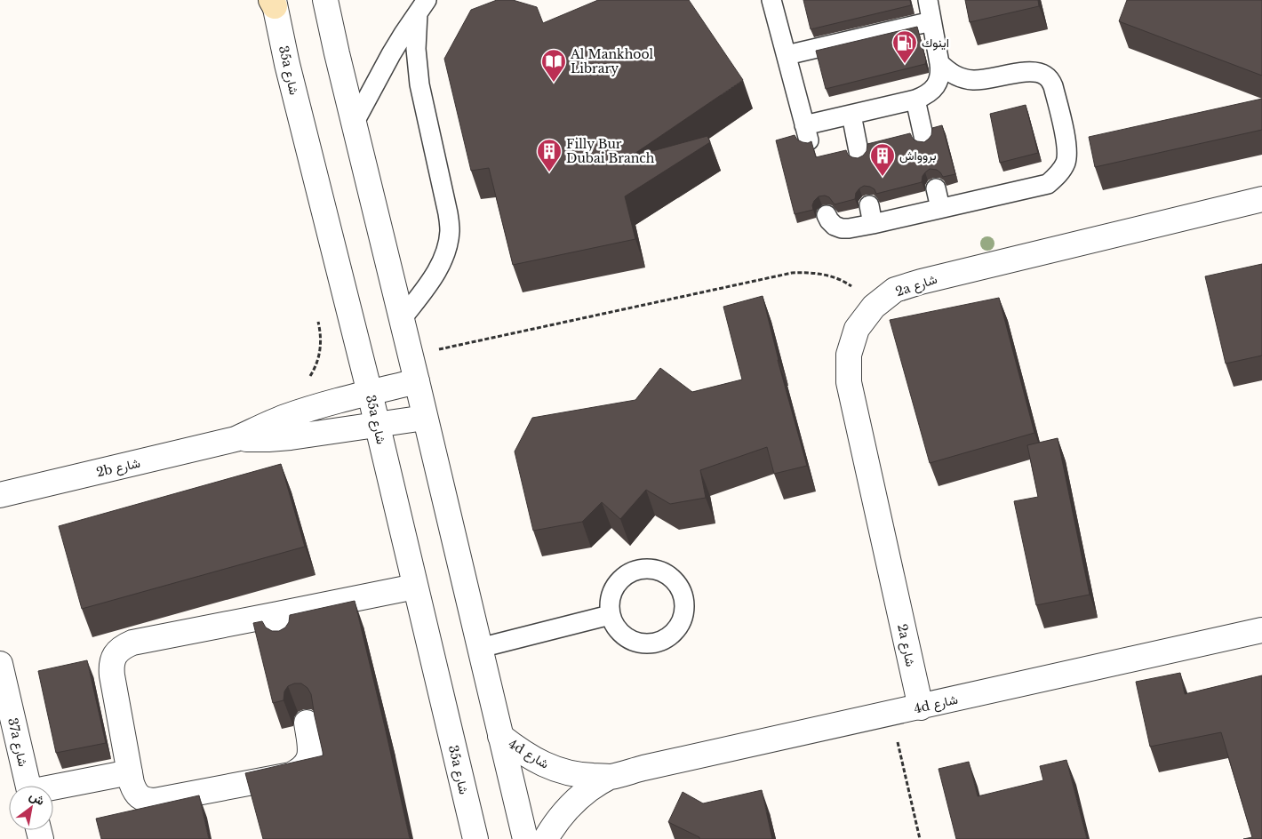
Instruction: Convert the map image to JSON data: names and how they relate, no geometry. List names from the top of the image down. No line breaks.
{"streets":{"street":["35a شارع","2a شارع","2b شارع","4d شارع","37a شارع"]},"crossings":[["35a شارع","2b شارع"],["2a شارع","4d شارع"]],"places":{"fuel station":["اينوك"],"library":["Al Mankhool Library"],"building":["Filly Bur Dubai Branch","بروواش"]},"north":"top right"}
